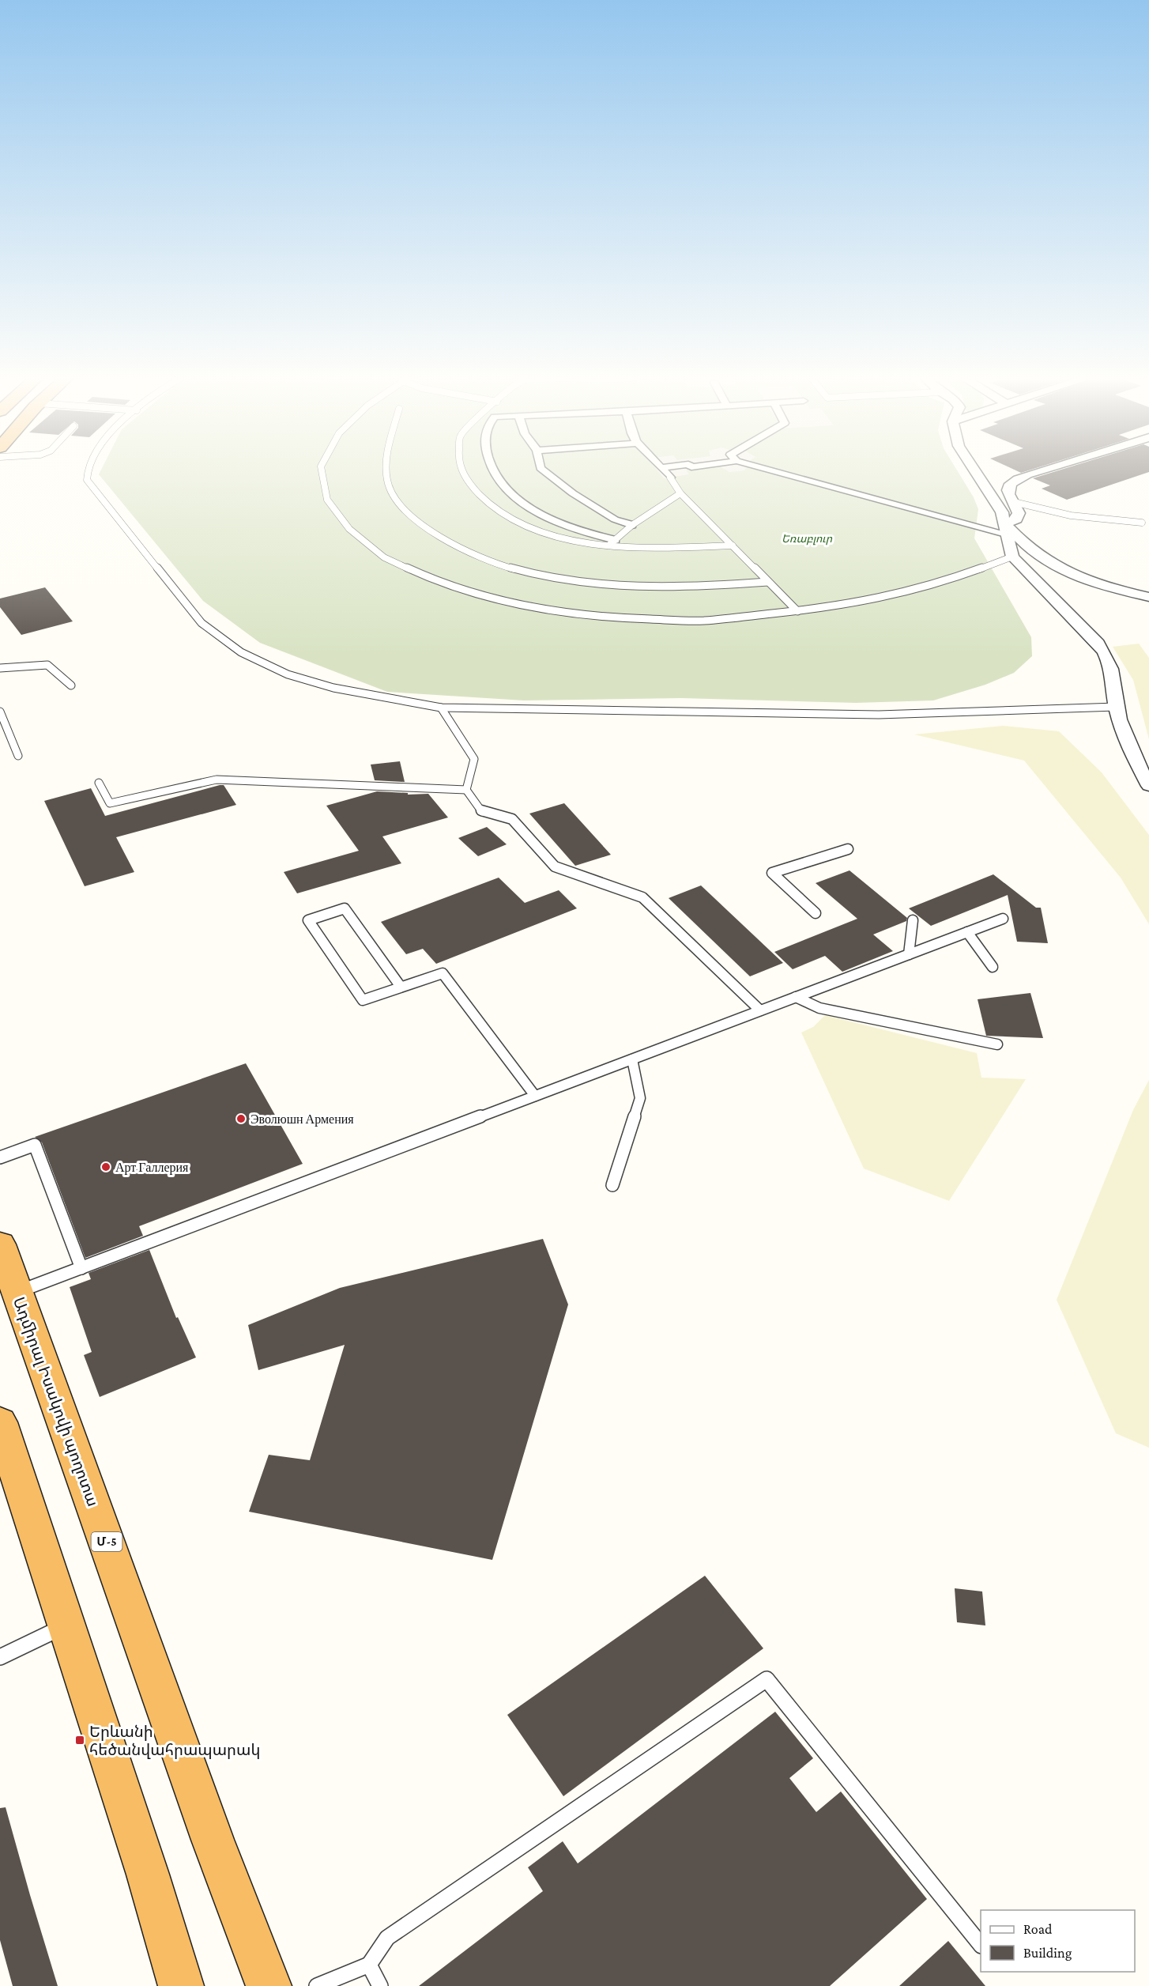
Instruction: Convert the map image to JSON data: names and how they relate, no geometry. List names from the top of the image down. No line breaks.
{"streets":{"highway":["Ադմիրալ Իսակովի պողոտա","Մ-5"]},"parks":["Եռաբլուր"],"places":{"other":["Эволюшн Армения","Арт Галлерия"],"transit":["Երևանի հեծանվահրապարակ"]},"legend":["Road","Building"]}
